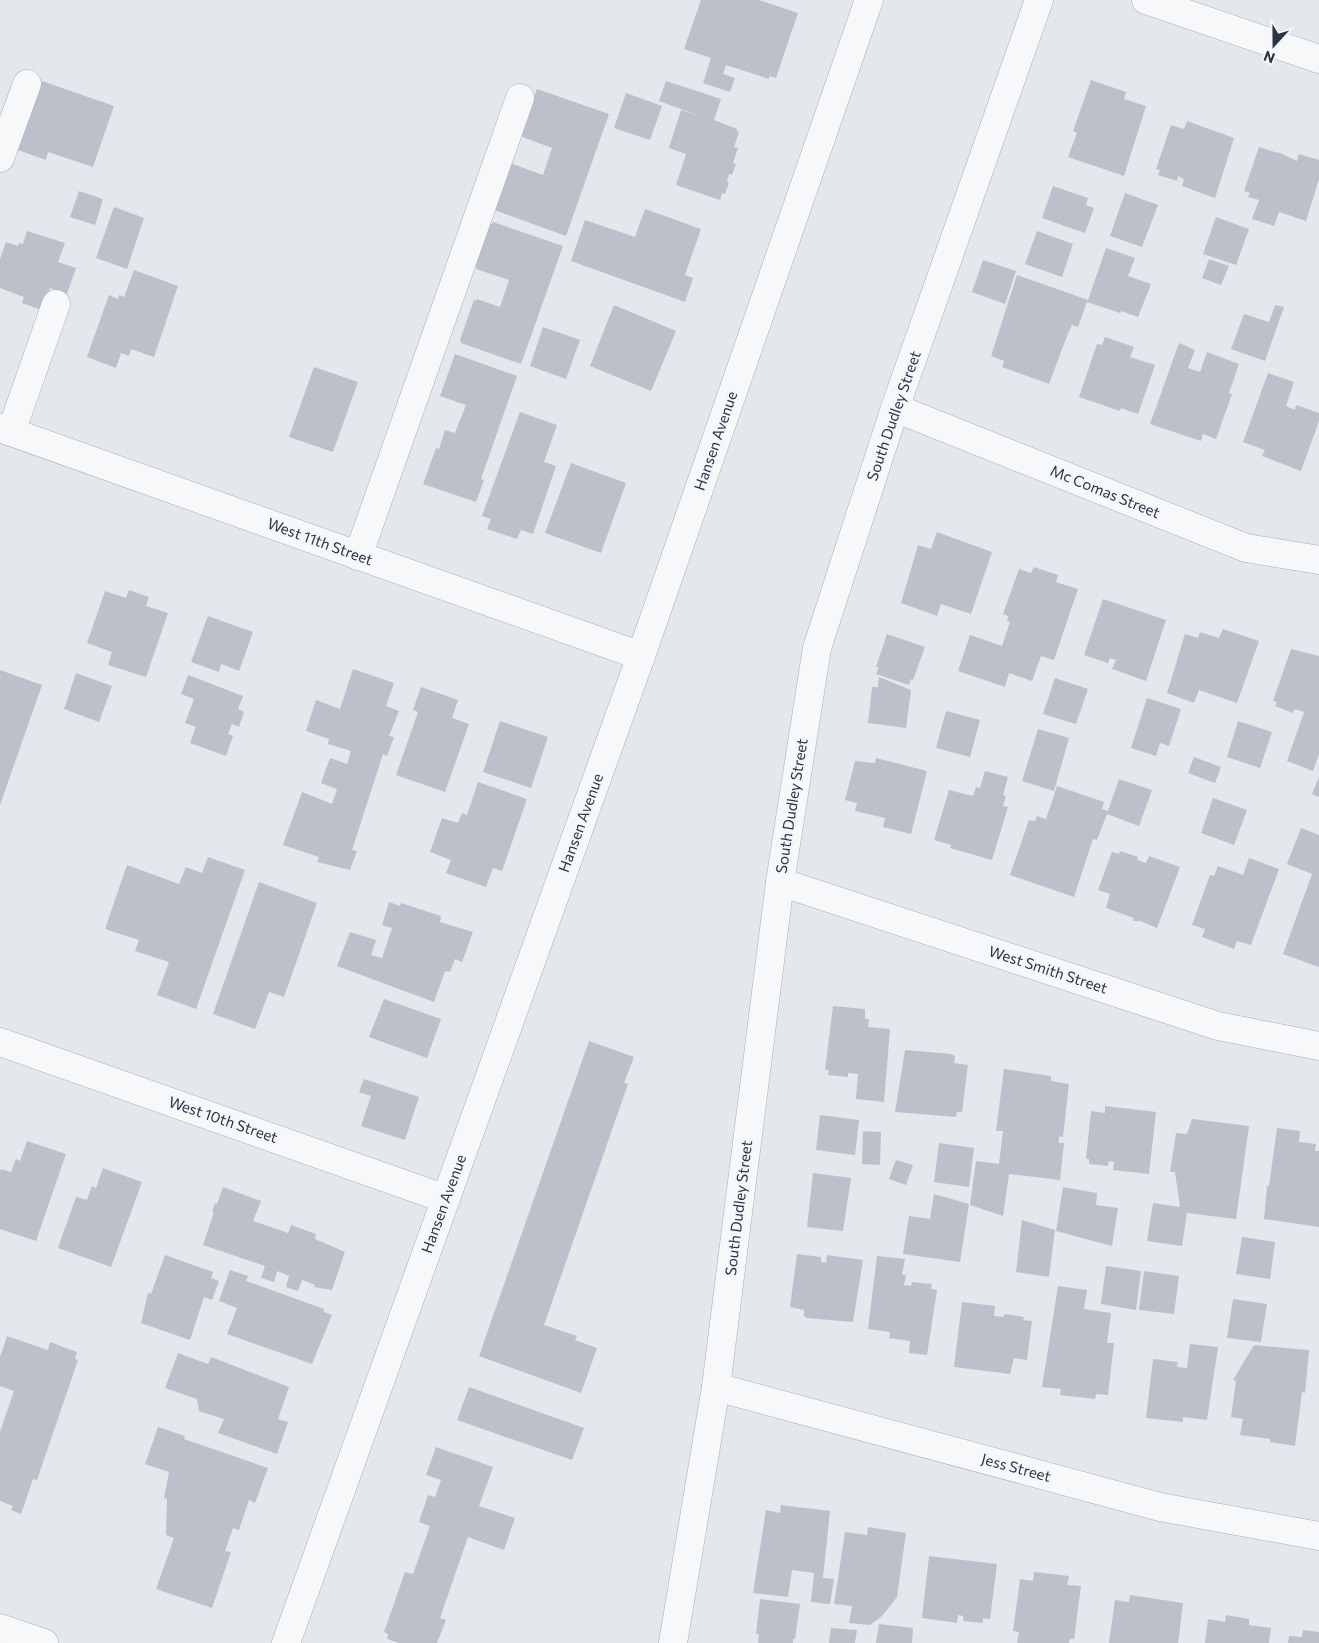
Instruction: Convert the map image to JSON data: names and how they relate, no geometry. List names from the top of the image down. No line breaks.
{"streets":{"street":["South Dudley Street","Hansen Avenue","Mc Comas Street","West 11th Street","West Smith Street","West 10th Street","Jess Street"]},"crossings":[["South Dudley Street","Mc Comas Street"],["South Dudley Street","West Smith Street"],["South Dudley Street","Jess Street"],["Hansen Avenue","West 11th Street"],["Hansen Avenue","West 10th Street"]],"north":"bottom"}
